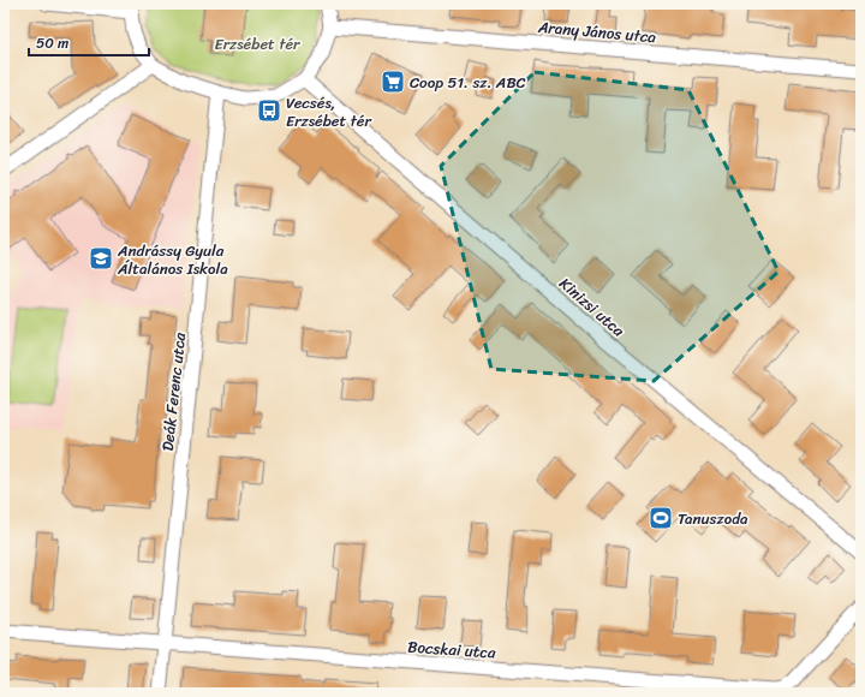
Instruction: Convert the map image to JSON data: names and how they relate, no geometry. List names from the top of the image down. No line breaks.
{"streets":{"street":["Arany János utca","Kinizsi utca","Deák Ferenc utca","Bocskai utca"]},"crossings":[["Deák Ferenc utca","Bocskai utca"]],"parks":["Erzsébet tér"],"places":{"supermarket":["Coop 51. sz. ABC"],"bus stop":["Vecsés, Erzsébet tér"],"school or university":["Andrássy Gyula Általános Iskola"],"sports":["Tanuszoda"]},"scale_bar":"50 m"}
